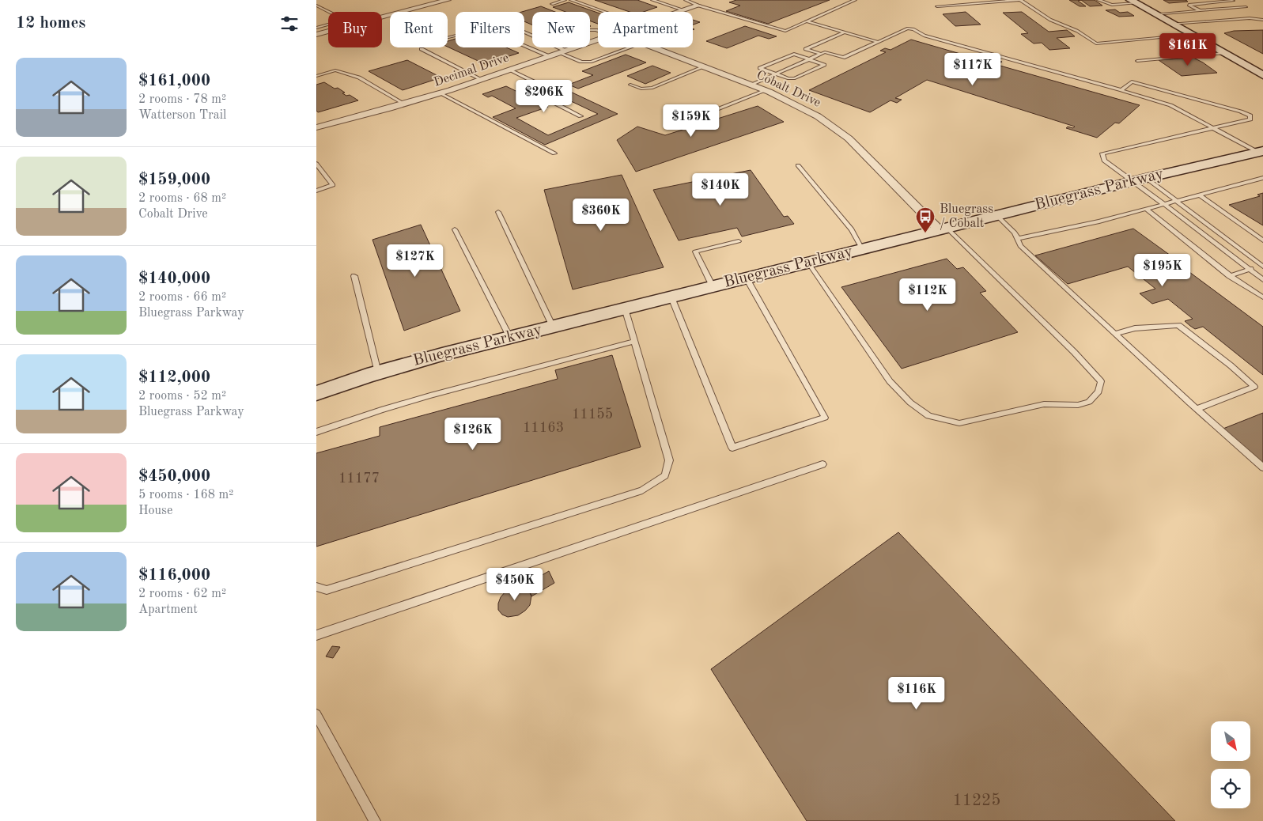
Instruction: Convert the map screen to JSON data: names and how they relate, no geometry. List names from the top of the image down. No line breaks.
{"streets":{"street":["Decimal Drive","Cobalt Drive","Bluegrass Parkway"]},"crossings":[["Cobalt Drive","Bluegrass Parkway"]],"places":{"bus stop":["Bluegrass / Cobalt"]},"house_numbers":["11155","11163","11177","11225"],"north":"bottom right","page":{"heading":"12 homes","chip":["Buy","Rent","Filters","New","Apartment"],"price":["$161K","$117K","$206K","$159K","$140K","$360K","$127K","$195K","$112K","$126K","$450K","$116K"],"list":[{"name":"$161,000","note":"2 rooms · 78 m² · Watterson Trail"},{"name":"$159,000","note":"2 rooms · 68 m² · Cobalt Drive"},{"name":"$140,000","note":"2 rooms · 66 m² · Bluegrass Parkway"},{"name":"$112,000","note":"2 rooms · 52 m² · Bluegrass Parkway"},{"name":"$450,000","note":"5 rooms · 168 m² · House"},{"name":"$116,000","note":"2 rooms · 62 m² · Apartment"}]}}
